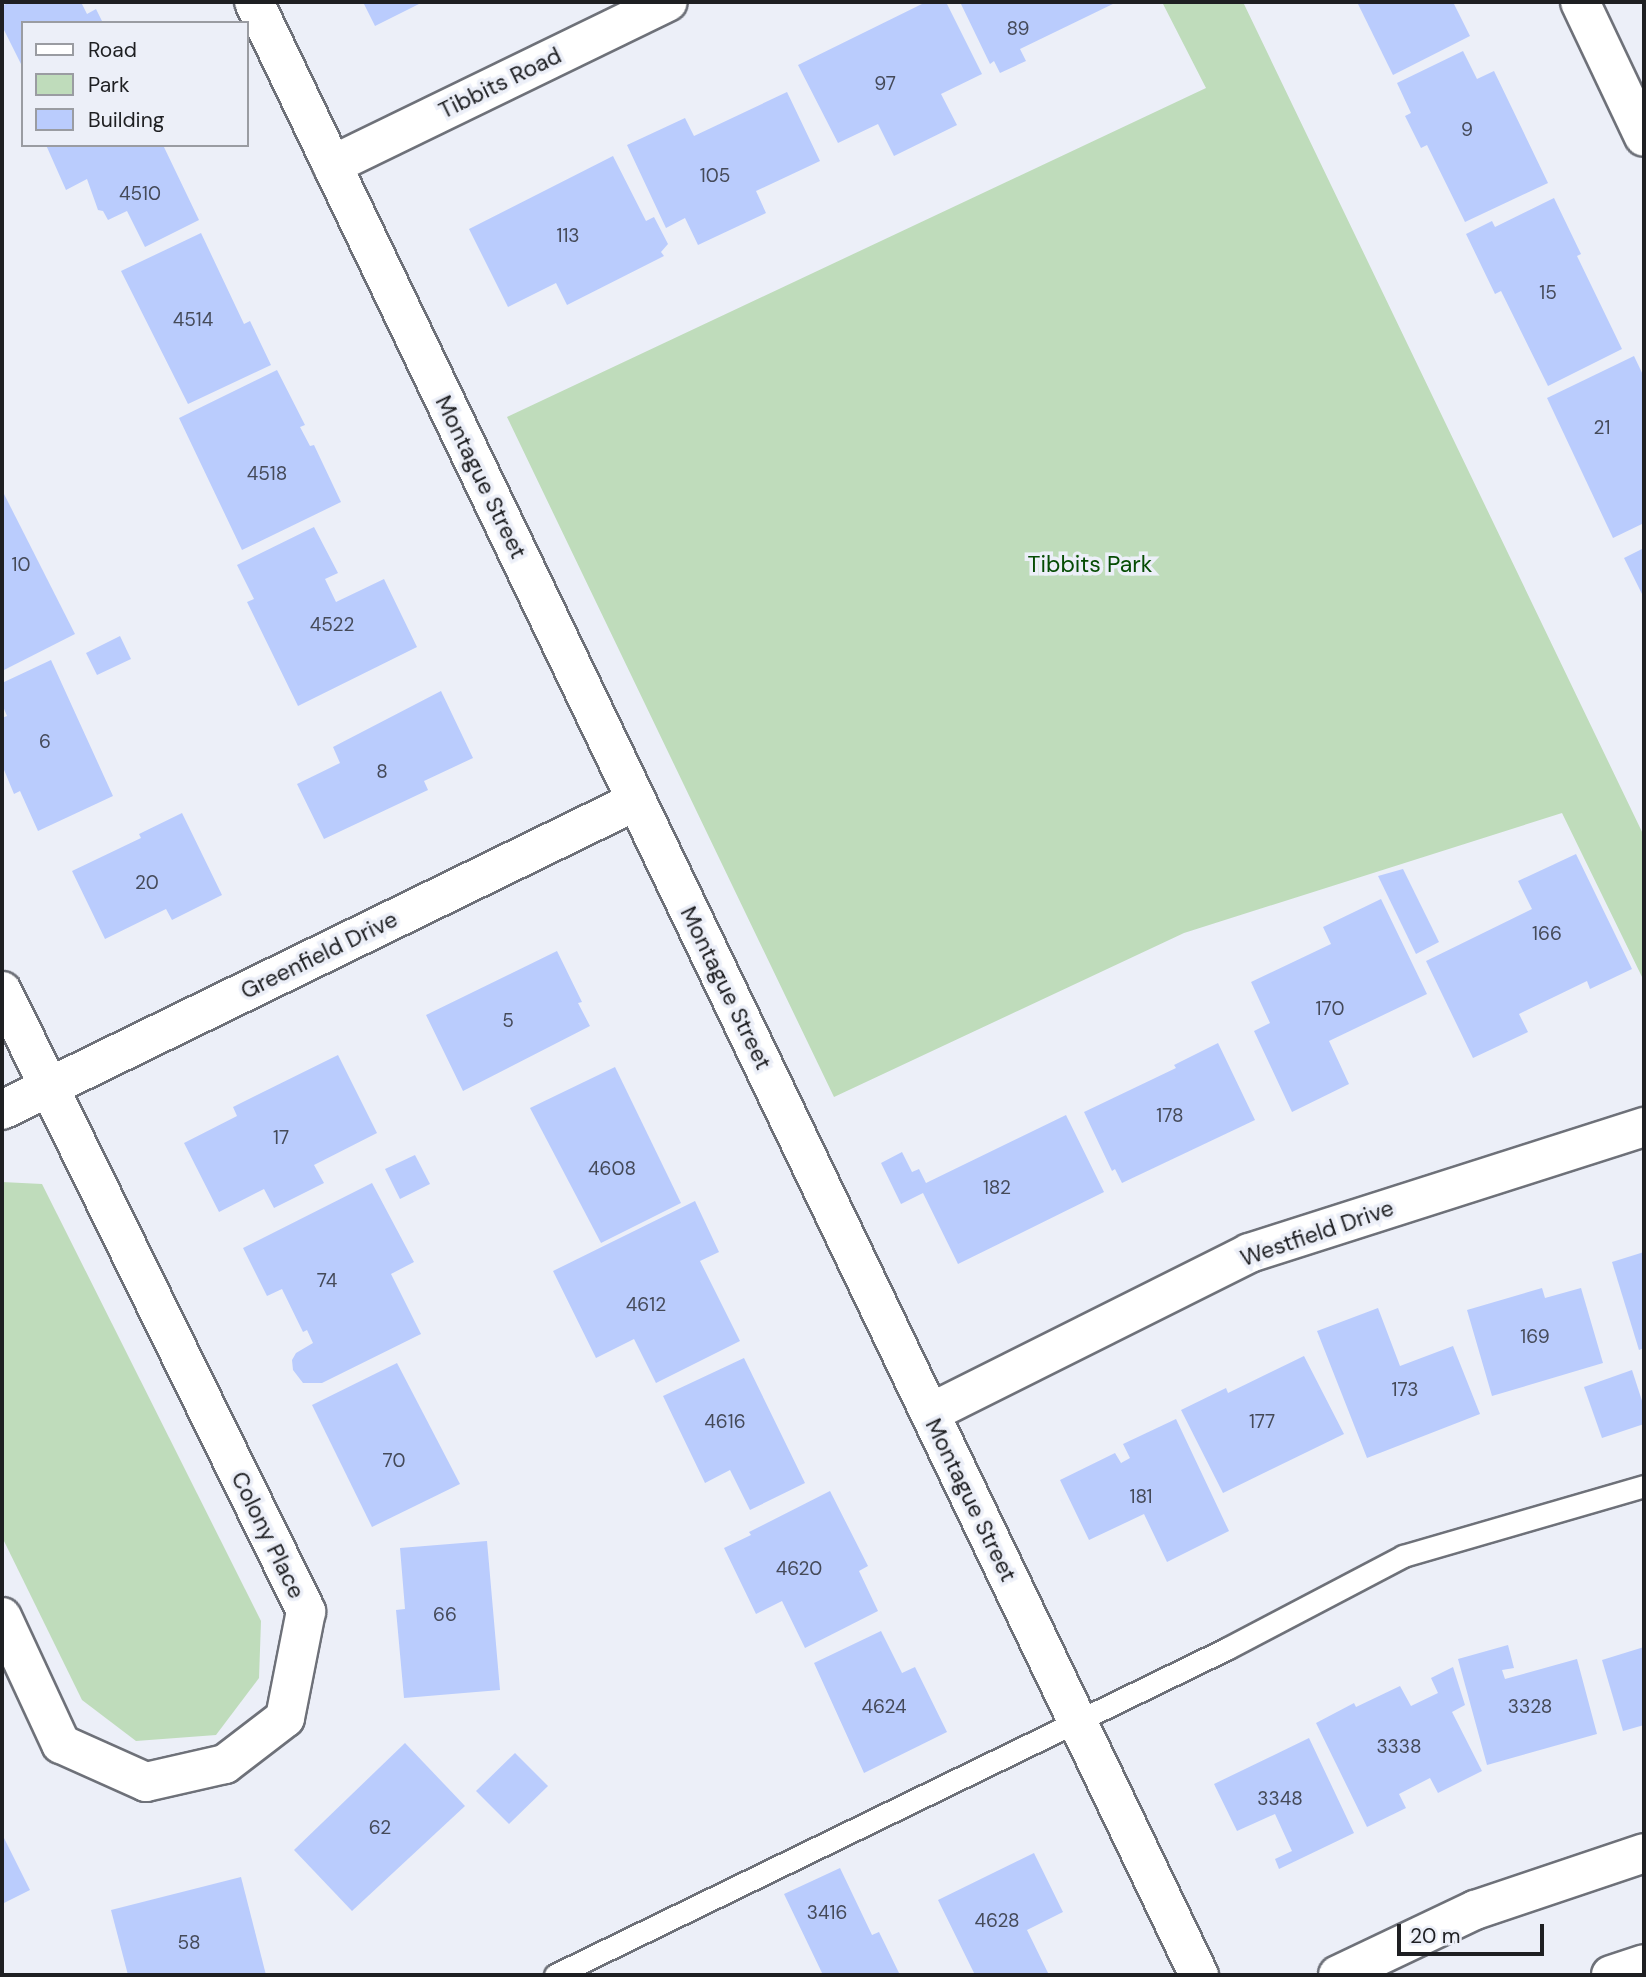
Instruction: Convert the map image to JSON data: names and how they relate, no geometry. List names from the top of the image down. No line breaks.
{"streets":{"street":["Tibbits Road","Montague Street","Greenfield Drive","Westfield Drive","Colony Place"]},"crossings":[["Tibbits Road","Montague Street"],["Montague Street","Greenfield Drive"],["Montague Street","Westfield Drive"],["Greenfield Drive","Colony Place"]],"parks":["Tibbits Park"],"house_numbers":["89","97","9","105","4510","113","15","4514","21","4518","10","4522","6","8","20","166","170","5","178","17","4608","182","74","4612","169","173","4616","177","70","181","4620","66","4624","3328","3338","3348","62","3416","4628","58"],"legend":["Road","Park","Building"],"scale_bar":"20 m"}
